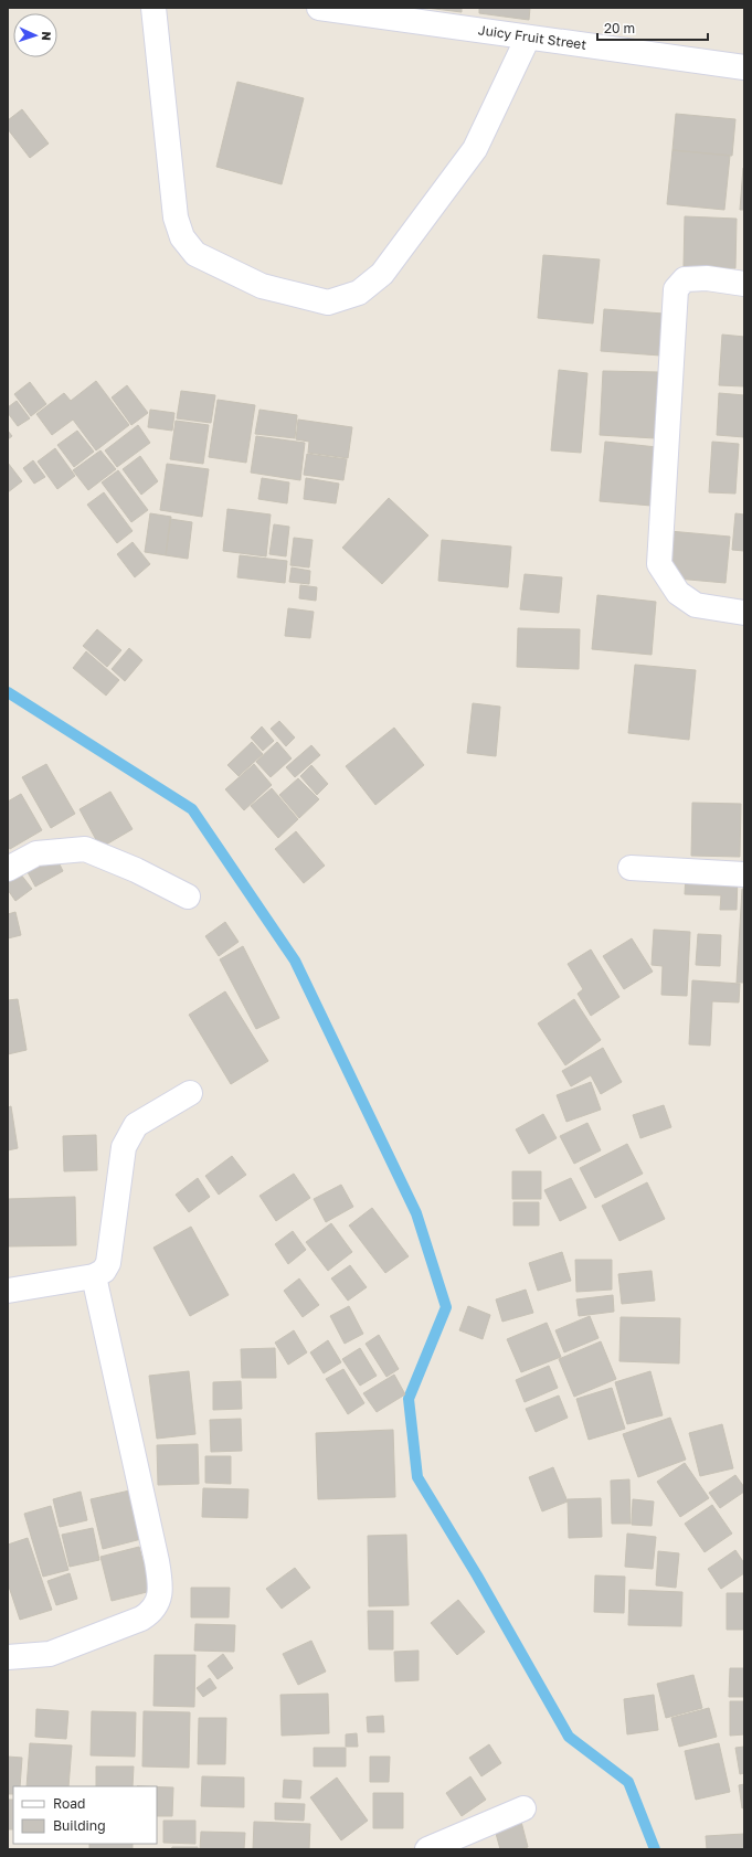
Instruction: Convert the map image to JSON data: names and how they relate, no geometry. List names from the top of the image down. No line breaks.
{"streets":{"street":["Juicy Fruit Street"]},"legend":["Road","Building"],"scale_bar":"20 m","north":"right"}
